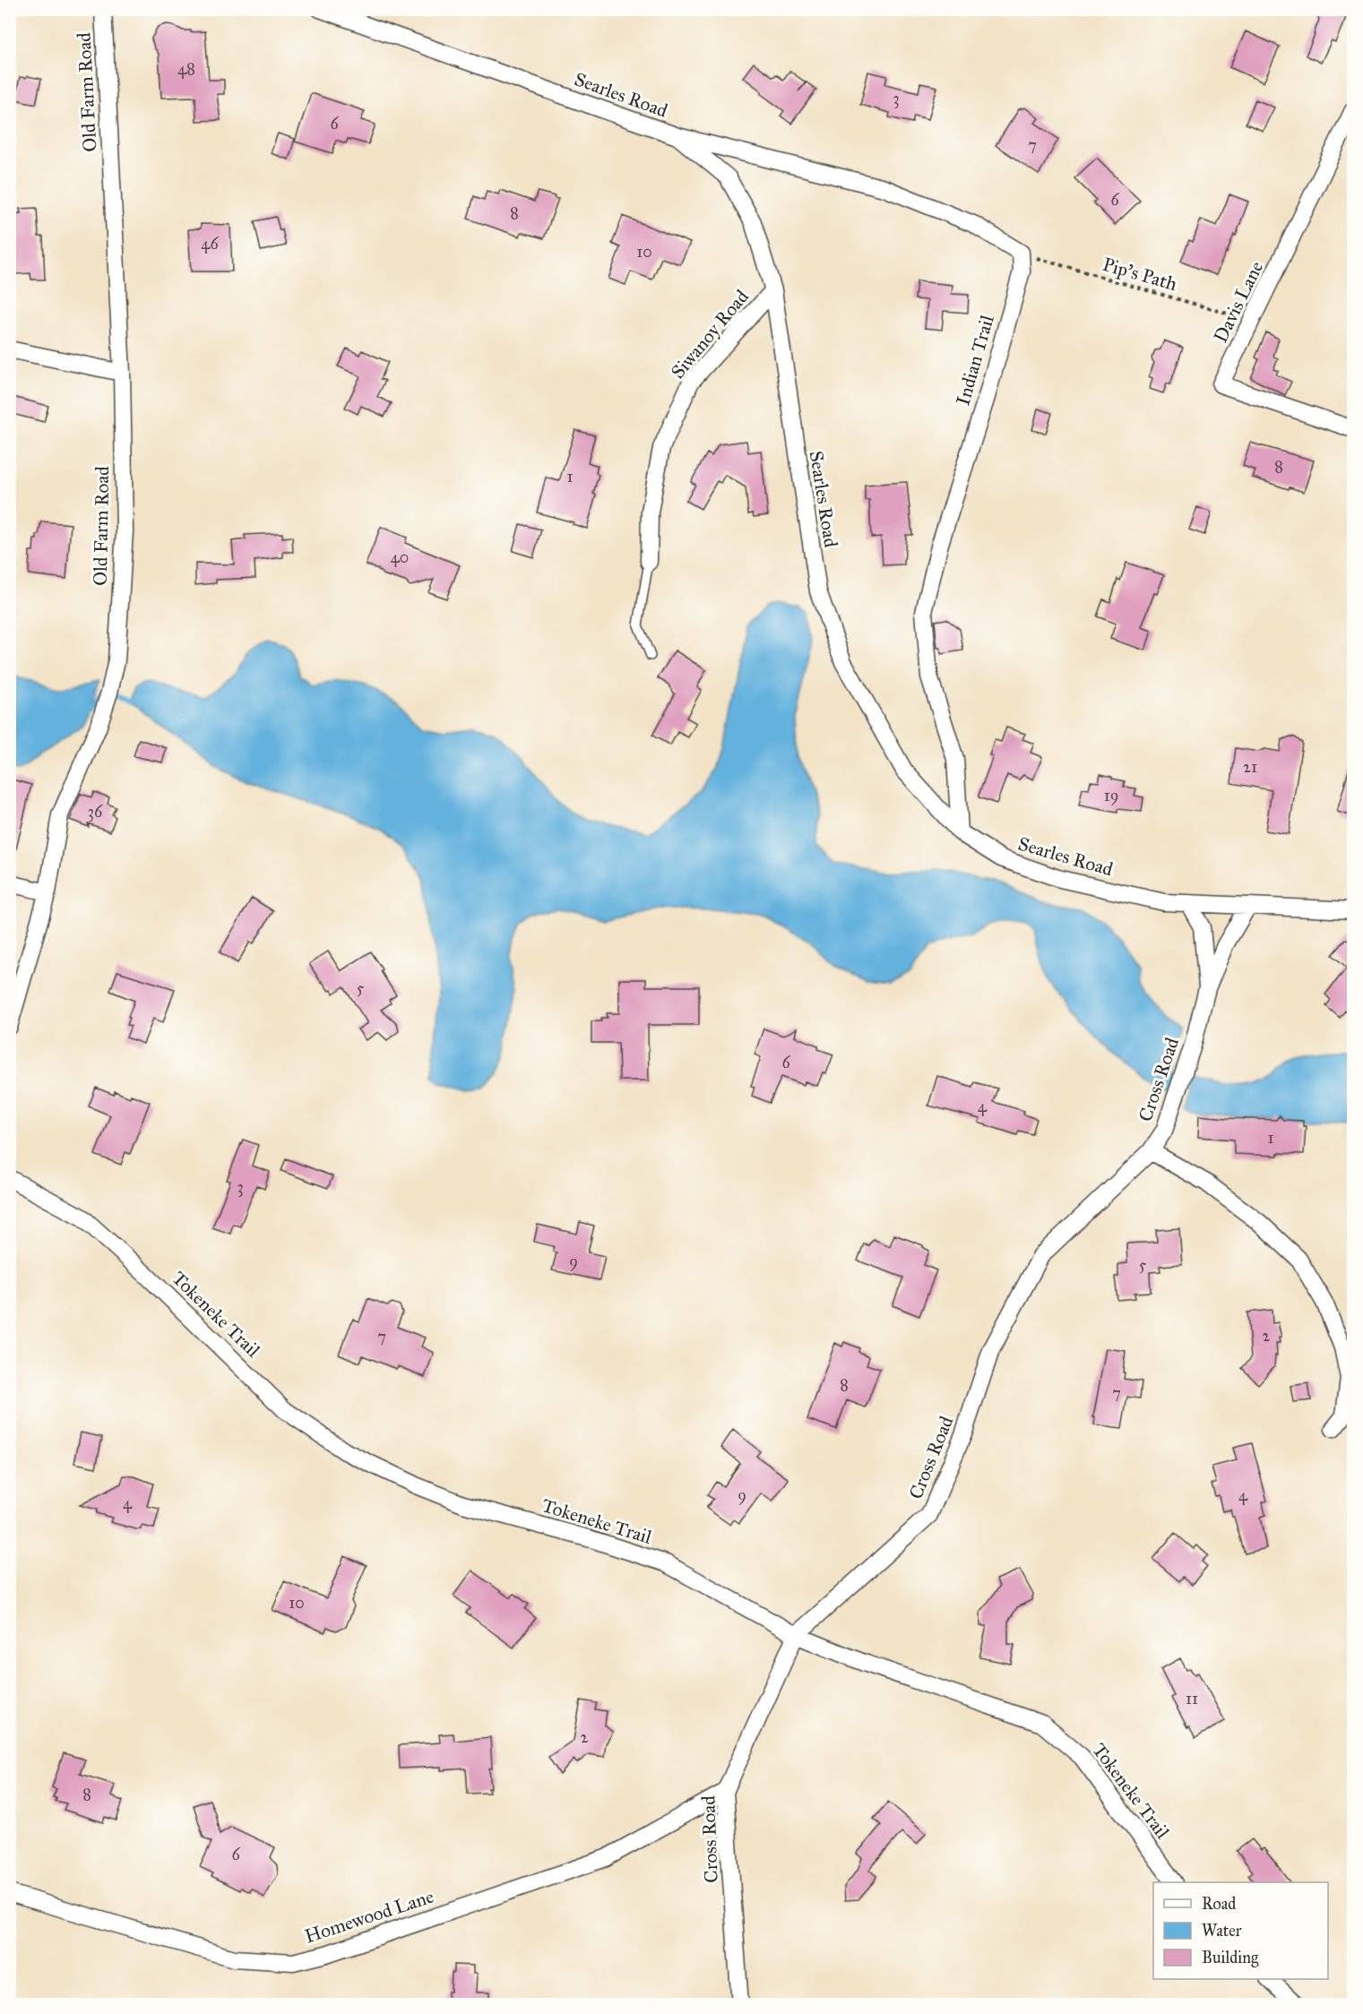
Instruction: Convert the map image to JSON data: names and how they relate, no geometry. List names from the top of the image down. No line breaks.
{"streets":{"street":["Old Farm Road","Searles Road","Davis Lane","Siwanoy Road","Indian Trail","Cross Road","Tokeneke Trail","Homewood Lane"],"path":["Pip's Path"]},"crossings":[["Searles Road","Siwanoy Road"],["Searles Road","Indian Trail"],["Searles Road","Cross Road"],["Pip's Path","Davis Lane"],["Pip's Path","Indian Trail"],["Cross Road","Tokeneke Trail"],["Cross Road","Homewood Lane"]],"house_numbers":["48","3","6","7","6","8","46","10","8","1","40","21","19","36","5","6","4","1","3","9","5","2","7","8","7","9","4","4","10","11","2","8","6"],"legend":["Road","Water","Building"]}
